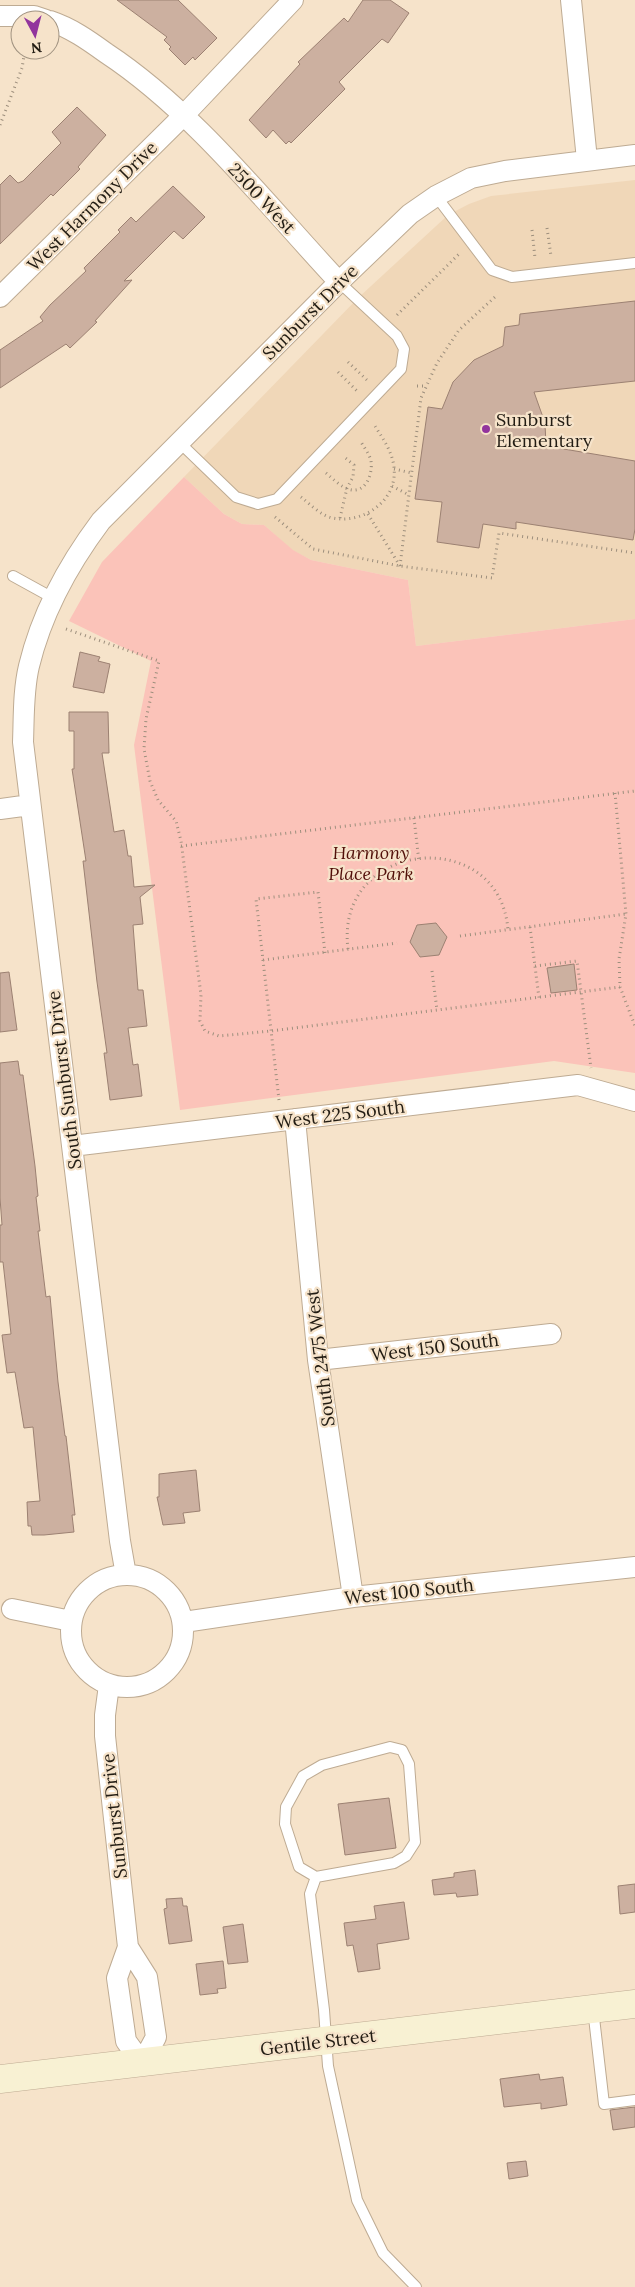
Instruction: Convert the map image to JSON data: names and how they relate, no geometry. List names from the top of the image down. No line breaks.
{"streets":{"main road":["Gentile Street"],"street":["2500 West","West Harmony Drive","Sunburst Drive","South Sunburst Drive","West 225 South","West 150 South","South 2475 West","West 100 South"]},"crossings":[["2500 West","West Harmony Drive"],["2500 West","Sunburst Drive"],["Sunburst Drive","South Sunburst Drive"],["Sunburst Drive","West 100 South"],["Sunburst Drive","Gentile Street"],["South Sunburst Drive","West 225 South"],["South Sunburst Drive","West 100 South"],["West 225 South","South 2475 West"],["West 150 South","South 2475 West"],["South 2475 West","West 100 South"]],"parks":["Harmony Place Park"],"places":["Sunburst Elementary"],"north":"bottom"}
